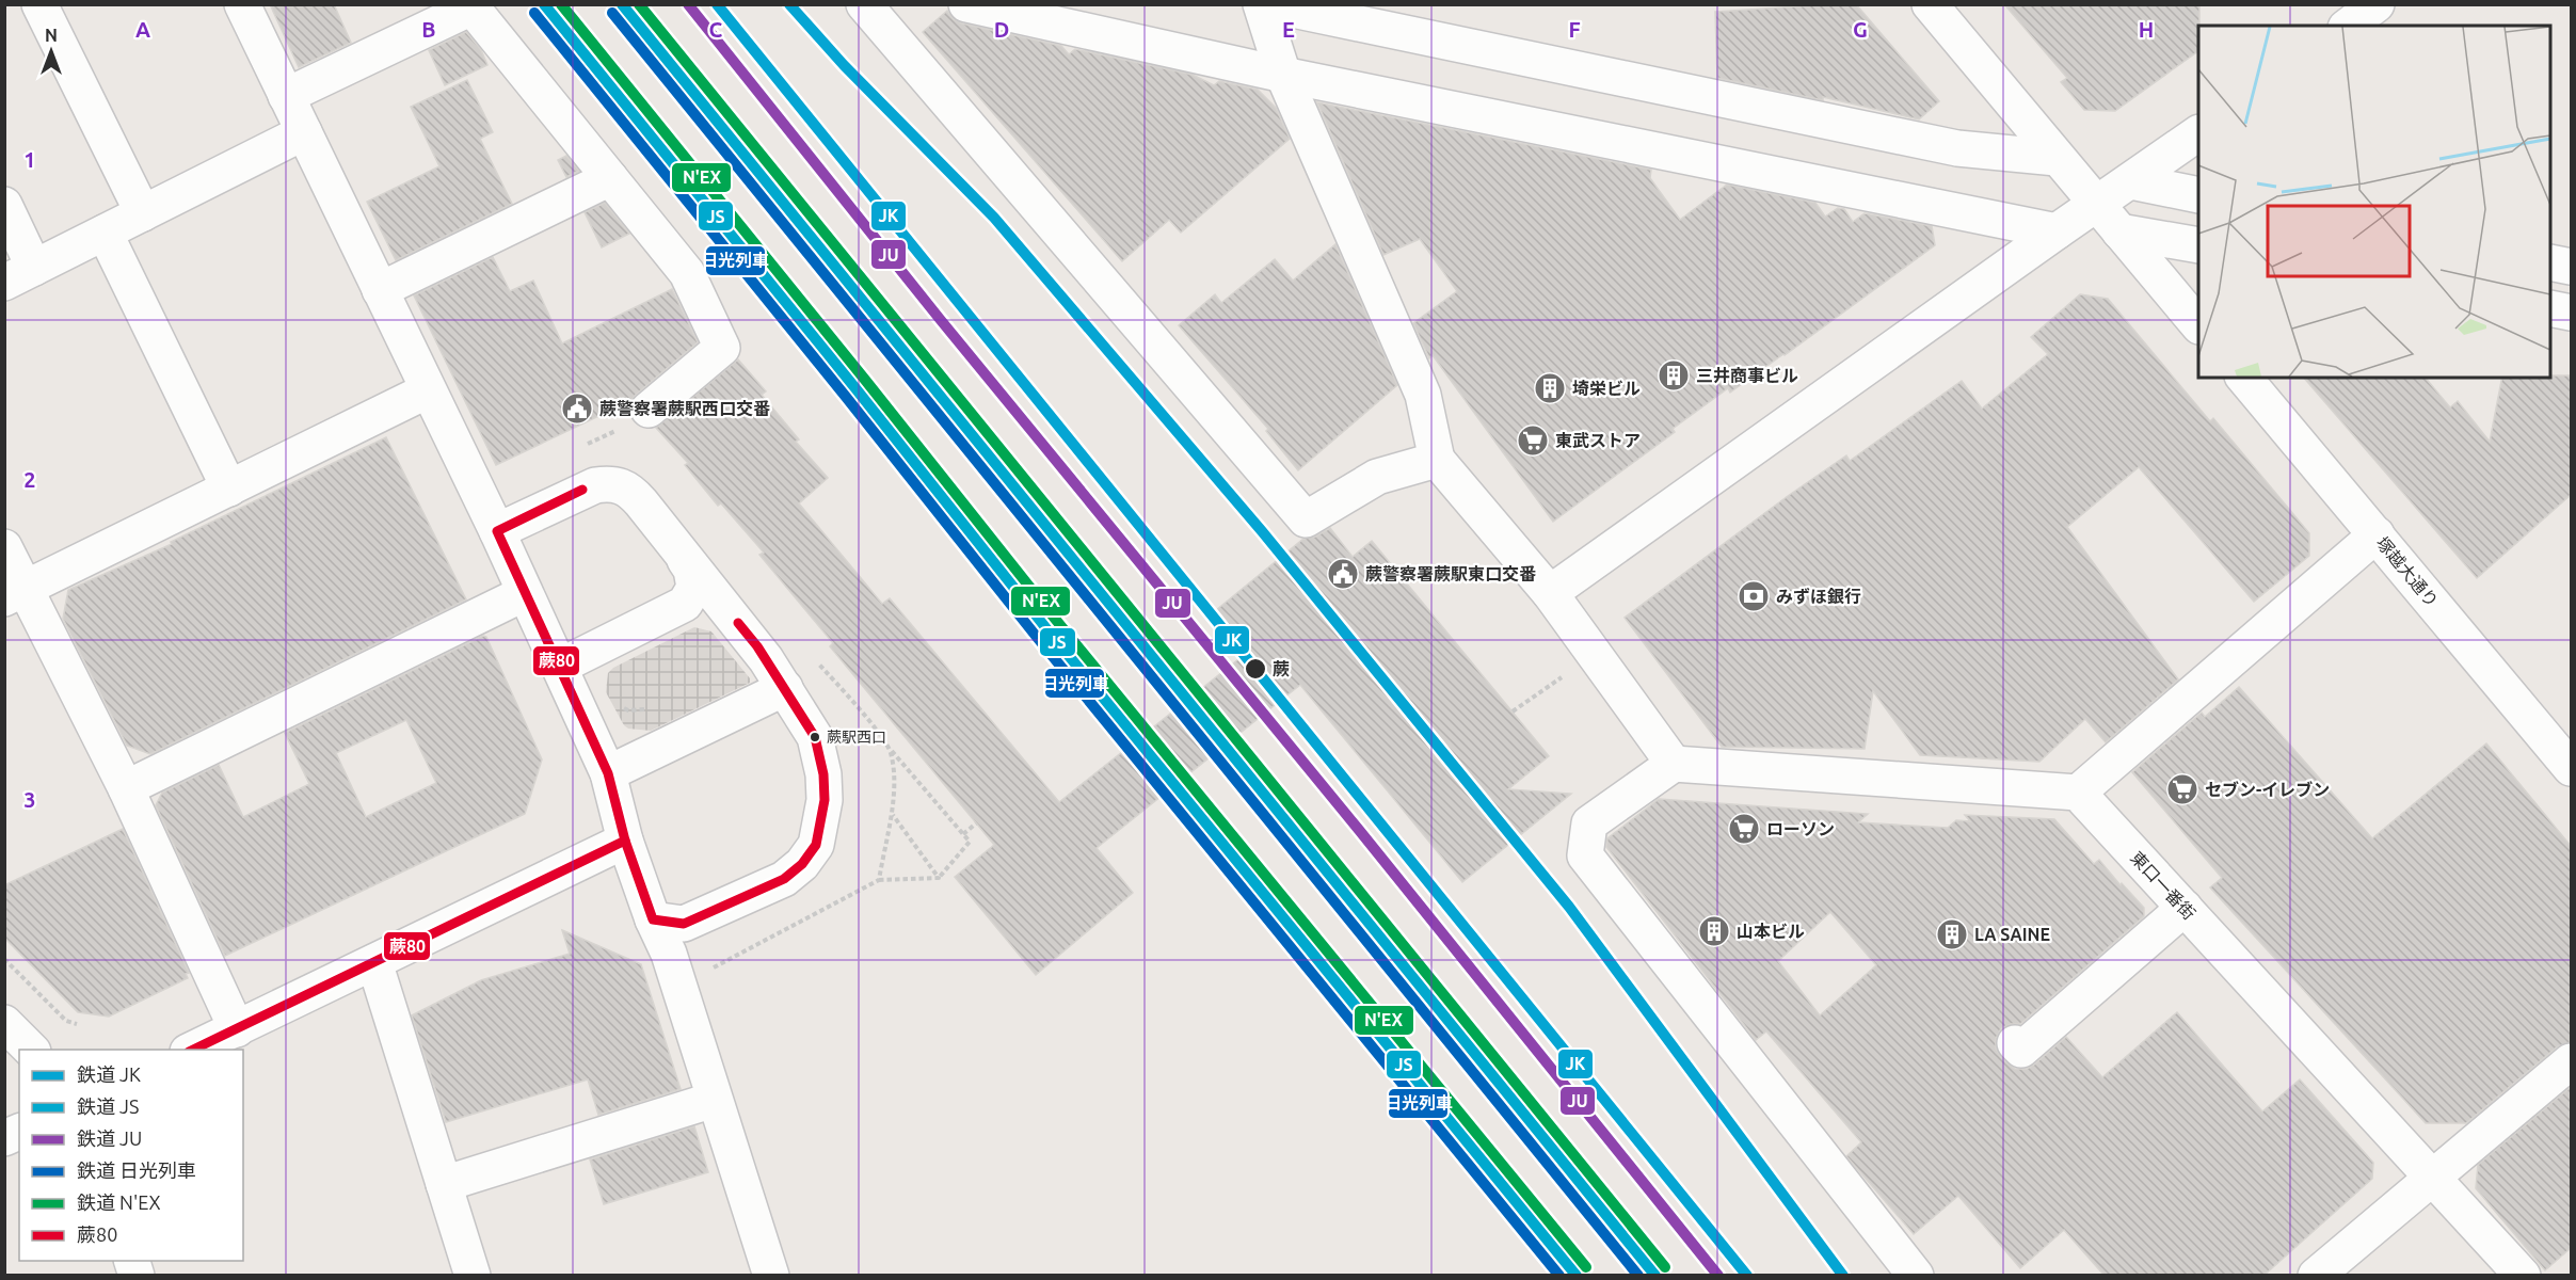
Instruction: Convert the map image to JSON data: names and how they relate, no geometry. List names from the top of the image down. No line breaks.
{"streets":{"street":["塚越大通り","東口一番街"]},"places":{"building":["三井商事ビル","埼栄ビル","山本ビル","LA SAINE"],"public building":["蕨警察署蕨駅西口交番","蕨警察署蕨駅東口交番"],"supermarket":["東武ストア","セブン-イレブン","ローソン"],"bank":["みずほ銀行"],"other":["蕨","蕨駅西口"]},"lines":["rail line JK","rail line JS","rail line JU","rail line N'EX","rail line 日光列車","transit line 蕨80"],"legend":["鉄道 JK","鉄道 JS","鉄道 JU","鉄道 日光列車","鉄道 N'EX","蕨80"],"north":"top","grid":{"columns":["A","B","C","D","E","F","G","H"],"rows":["1","2","3"]}}
